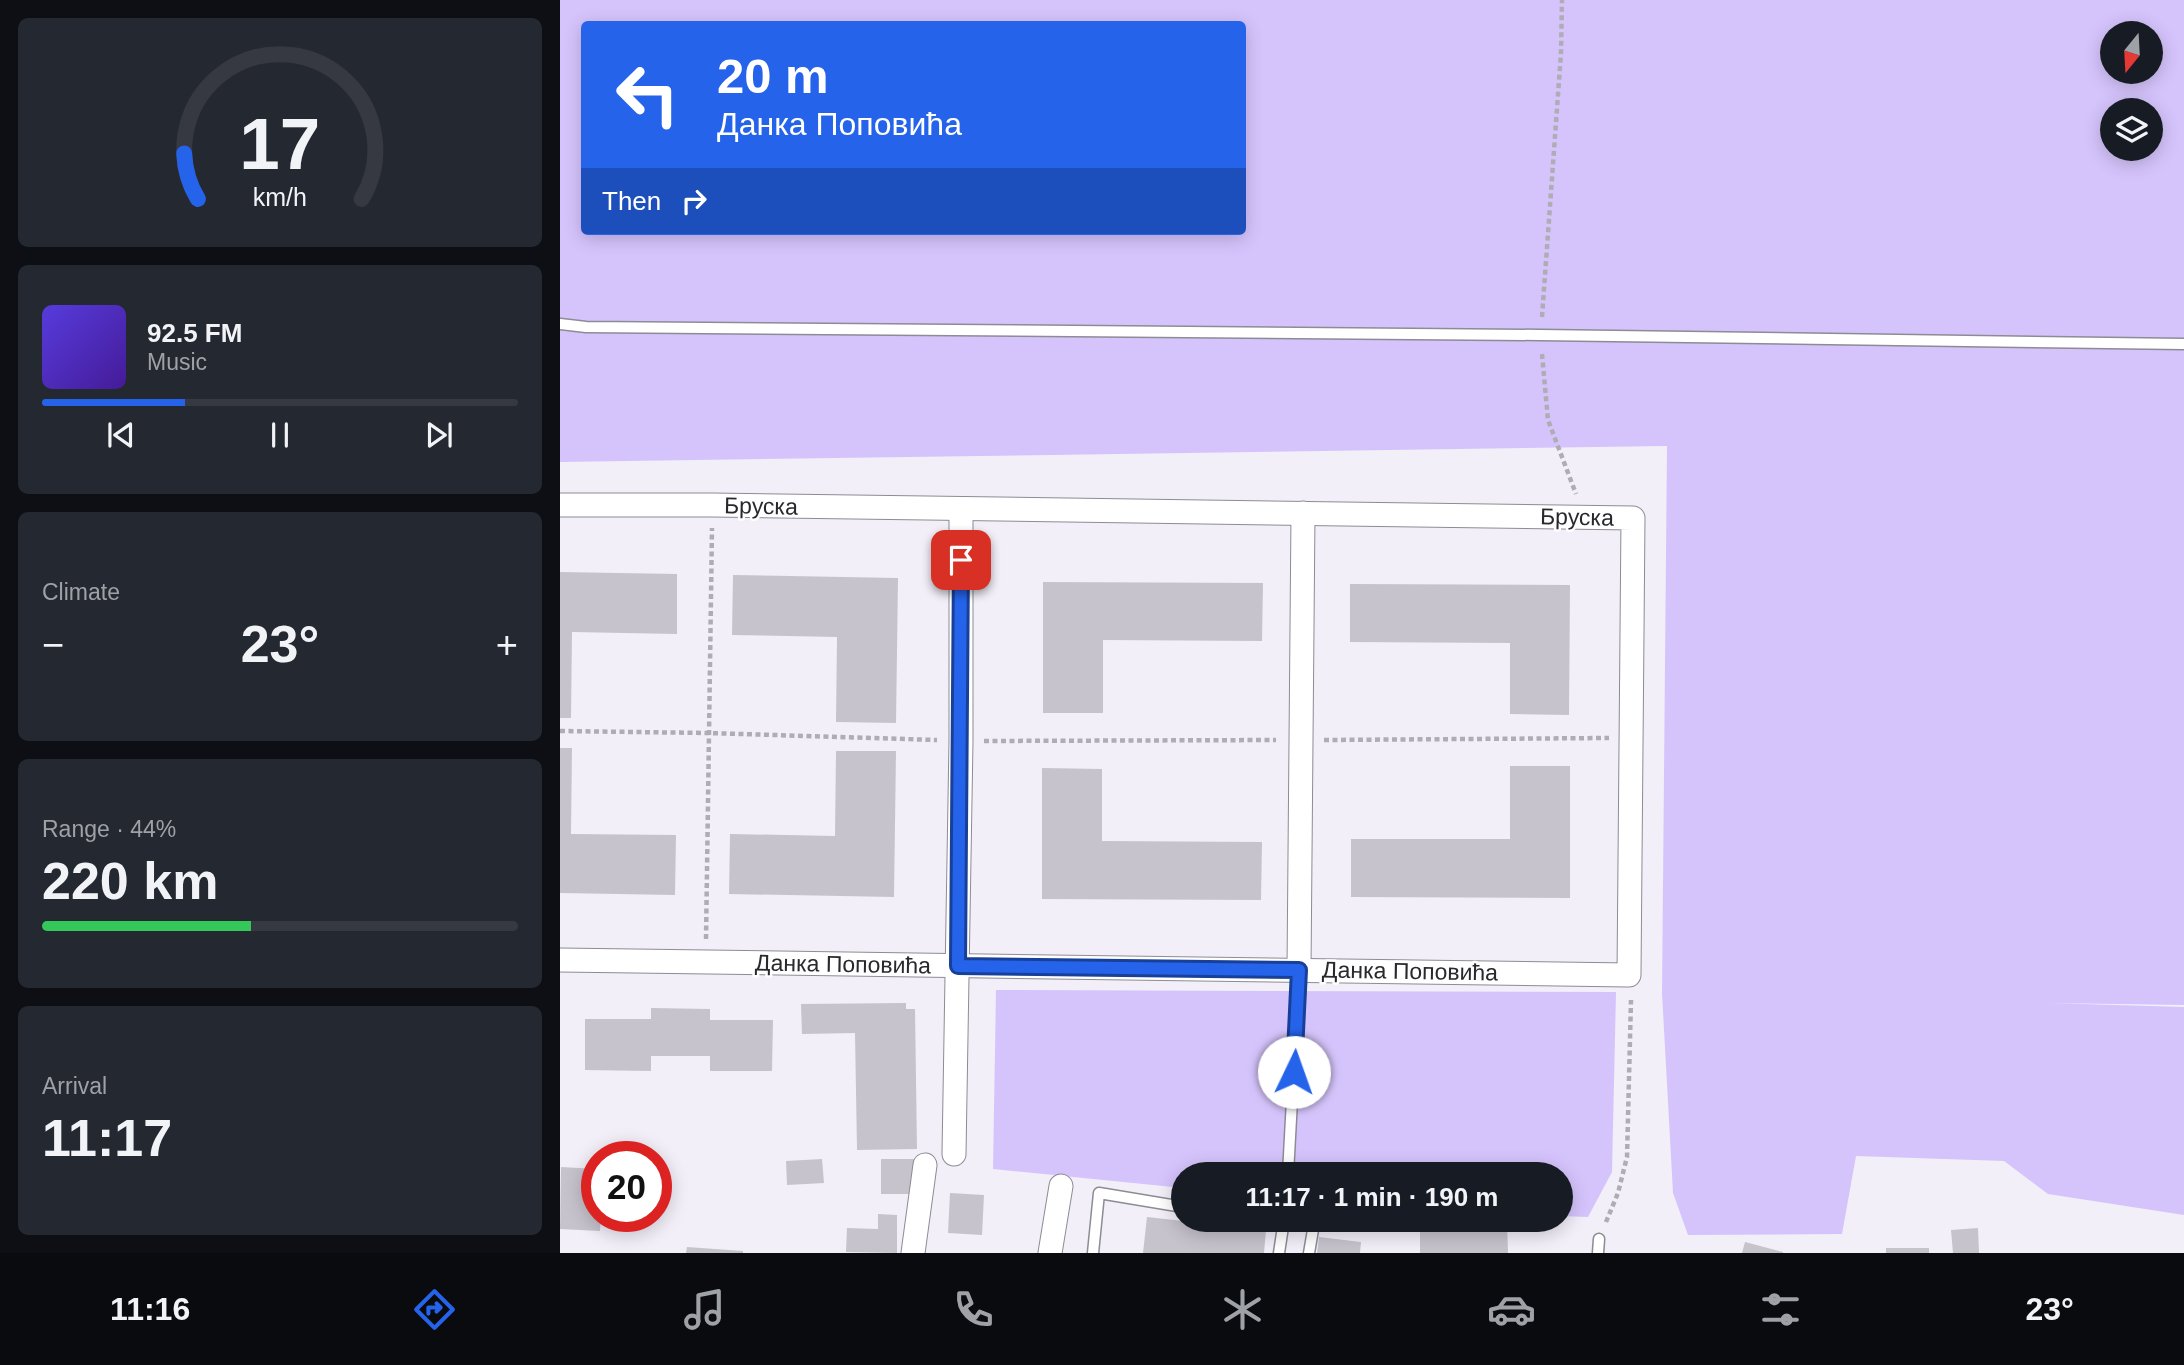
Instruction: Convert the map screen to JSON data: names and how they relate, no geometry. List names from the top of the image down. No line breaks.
{"streets":{"street":["Бруска","Данка Поповића"]},"north":"bottom","page":{"turn":["20 m","Данка Поповића"],"then":"Then","song":["92.5 FM","Music"],"tile":["Climate",["Range · 44%","220 km"],["Arrival","11:17"]],"heat":["−","23°","+"],"limit":"20","trip":"11:17 · 1 min · 190 m","tabs":["11:16","23°"],"gauge":["17","km/h"]}}
